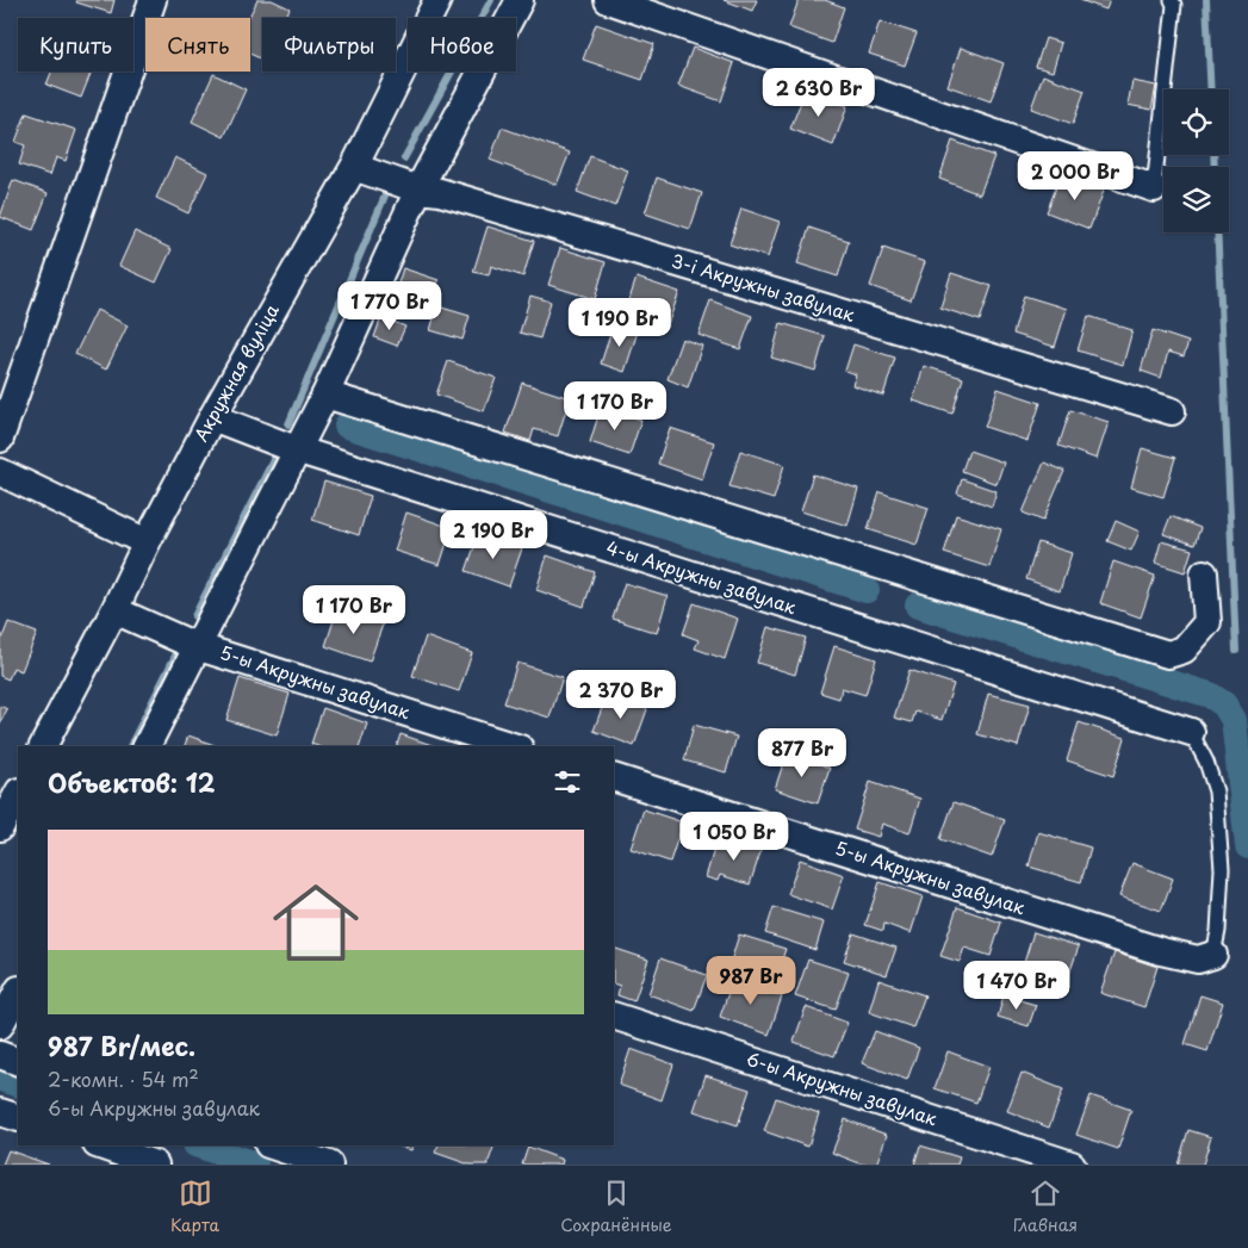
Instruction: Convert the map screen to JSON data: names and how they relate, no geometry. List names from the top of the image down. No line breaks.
{"streets":{"street":["3-і Акружны завулак","Акружная вуліца","4-ы Акружны завулак","5-ы Акружны завулак","6-ы Акружны завулак"]},"crossings":[["3-і Акружны завулак","Акружная вуліца"],["Акружная вуліца","4-ы Акружны завулак"],["Акружная вуліца","5-ы Акружны завулак"]],"page":{"chip":["Купить","Снять","Фильтры","Новое"],"price":["2 630 Br","2 000 Br","1 770 Br","1 190 Br","1 170 Br","2 190 Br","1 170 Br","2 370 Br","877 Br","1 050 Br","987 Br","1 470 Br"],"heading":"Объектов: 12","list":[{"name":"987 Br/мес.","note":"2-комн. · 54 m² · 6-ы Акружны завулак"}],"tabs":["Карта","Сохранённые","Главная"]}}
